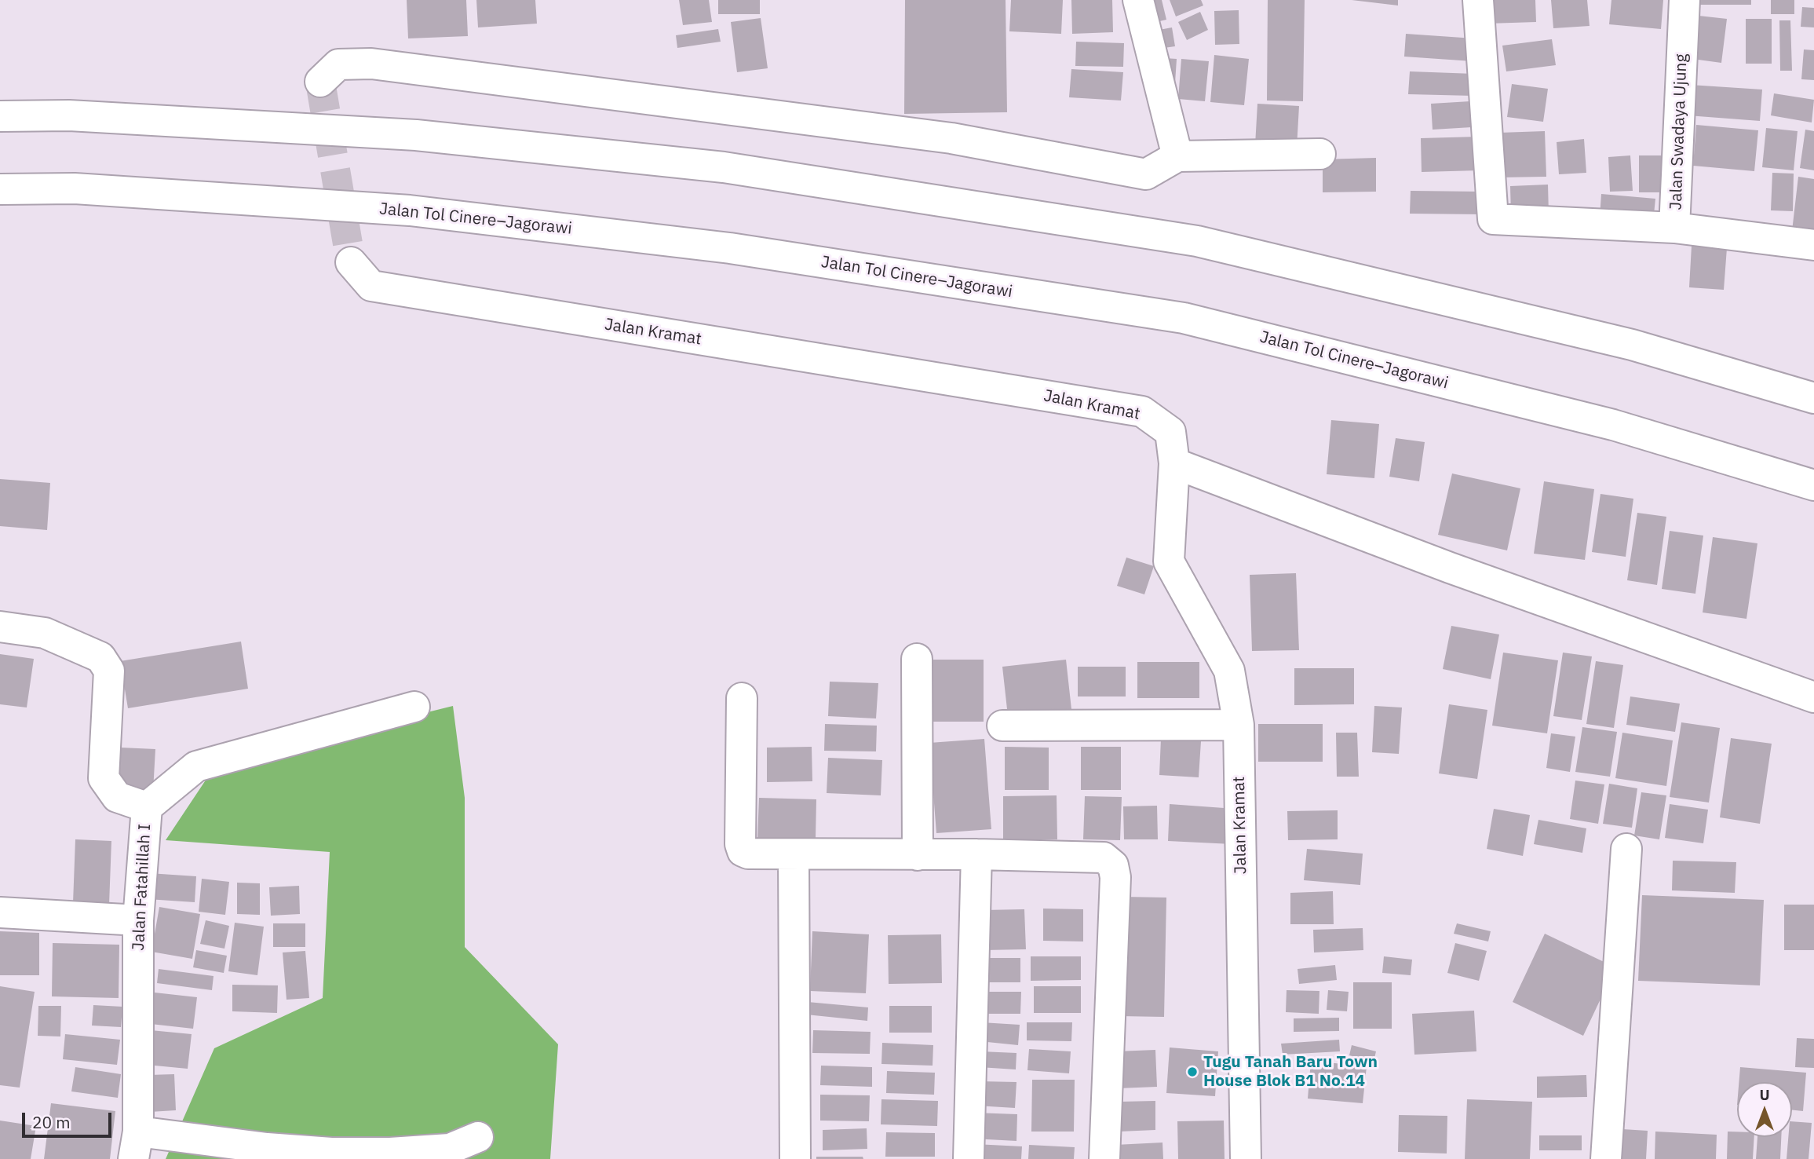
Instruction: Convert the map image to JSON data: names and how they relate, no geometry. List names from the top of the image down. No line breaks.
{"streets":{"main road":["Jalan Swadaya Ujung","Jalan Tol Cinere–Jagorawi","Jalan Kramat","Jalan Fatahillah I"]},"places":["Tugu Tanah Baru Town House Blok B1 No.14"],"scale_bar":"20 m","north":"top"}
